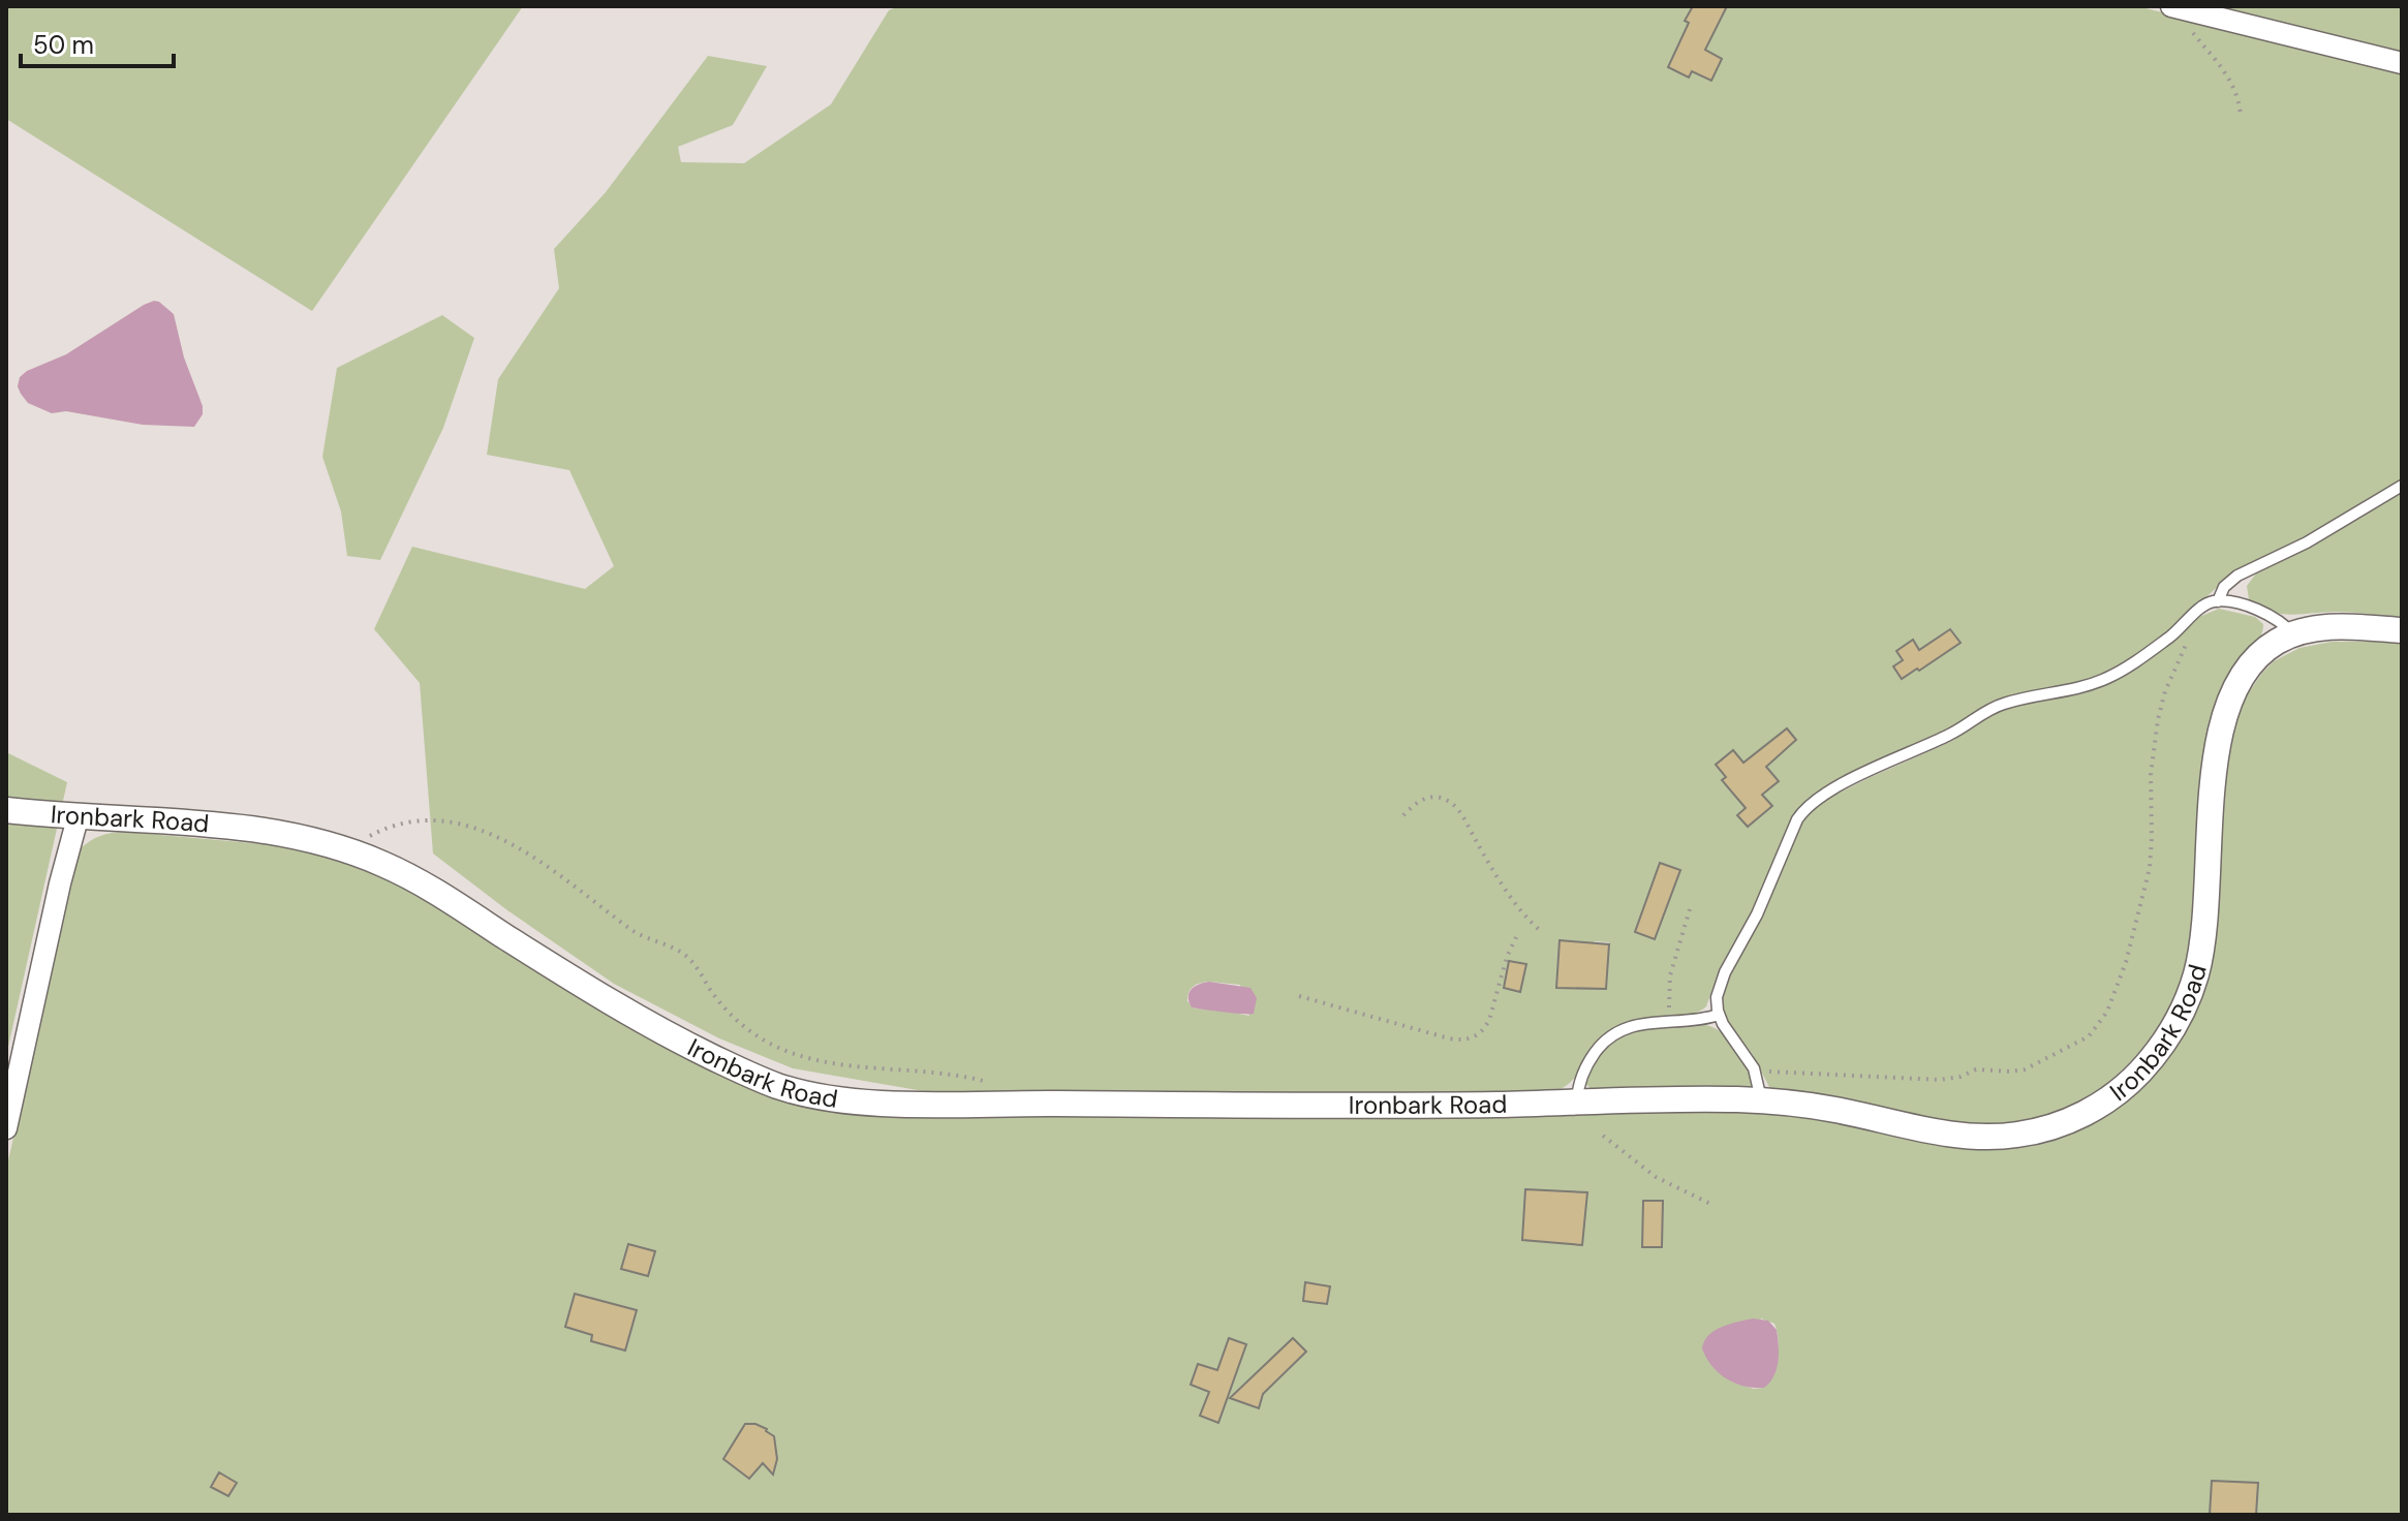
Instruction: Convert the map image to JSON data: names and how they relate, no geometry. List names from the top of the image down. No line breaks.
{"streets":{"street":["Ironbark Road"]},"scale_bar":"50 m"}
